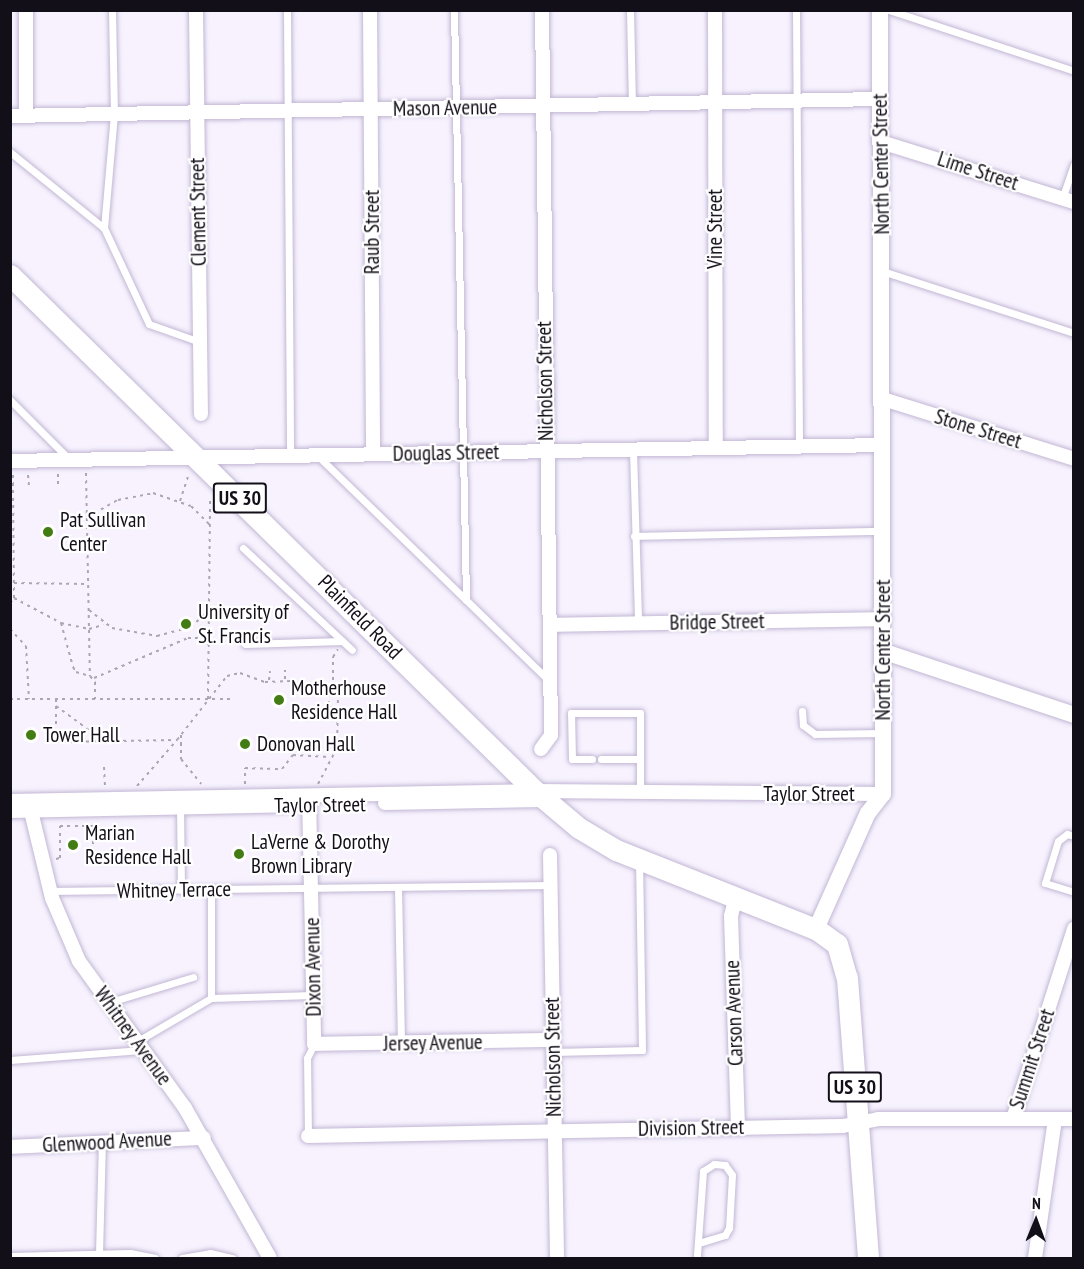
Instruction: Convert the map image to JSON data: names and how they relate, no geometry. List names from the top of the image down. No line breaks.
{"streets":{"main road":["US 30","Plainfield Road"],"street":["Mason Avenue","North Center Street","Lime Street","Clement Street","Vine Street","Raub Street","Nicholson Street","Stone Street","Douglas Street","Bridge Street","Taylor Street","Dixon Avenue","Carson Avenue","Whitney Avenue","Jersey Avenue","Summit Street","Division Street","Glenwood Avenue"],"lane":["Whitney Terrace"]},"crossings":[["Mason Avenue","North Center Street"],["Mason Avenue","Clement Street"],["Mason Avenue","Vine Street"],["Mason Avenue","Raub Street"],["Mason Avenue","Nicholson Street"],["North Center Street","Lime Street"],["North Center Street","Stone Street"],["North Center Street","Douglas Street"],["North Center Street","Bridge Street"],["North Center Street","Taylor Street"],["Vine Street","Douglas Street"],["Raub Street","Douglas Street"],["Nicholson Street","Douglas Street"],["Nicholson Street","Bridge Street"],["Nicholson Street","Whitney Terrace"],["Nicholson Street","Jersey Avenue"],["Nicholson Street","Division Street"],["Douglas Street","Plainfield Road"],["US 30","Plainfield Road"],["US 30","Division Street"],["Plainfield Road","Taylor Street"],["Plainfield Road","Carson Avenue"],["Taylor Street","Dixon Avenue"],["Taylor Street","Whitney Avenue"],["Whitney Terrace","Dixon Avenue"],["Whitney Terrace","Whitney Avenue"],["Dixon Avenue","Jersey Avenue"],["Dixon Avenue","Division Street"],["Carson Avenue","Division Street"],["Whitney Avenue","Glenwood Avenue"],["Summit Street","Division Street"]],"places":["Pat Sullivan Center","University of St. Francis","Motherhouse Residence Hall","Tower Hall","Donovan Hall","Marian Residence Hall","LaVerne & Dorothy Brown Library"],"north":"top"}
